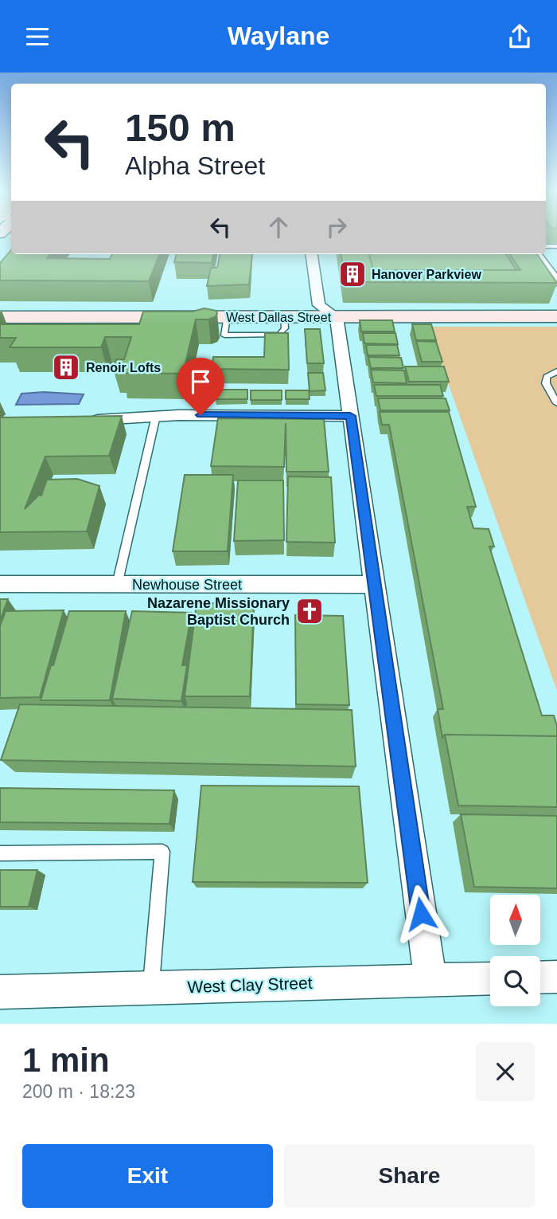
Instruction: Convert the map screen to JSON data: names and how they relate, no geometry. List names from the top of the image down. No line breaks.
{"streets":{"main road":["West Dallas Street"],"street":["Newhouse Street","West Clay Street"]},"places":{"building":["Hanover Parkview","Renoir Lofts"],"church":["Nazarene Missionary Baptist Church"]},"north":"top","page":{"header":"Waylane","turn":["150 m","Alpha Street"],"heading":["1 min","200 m · 18:23"],"buttons":["Exit","Share"]}}
